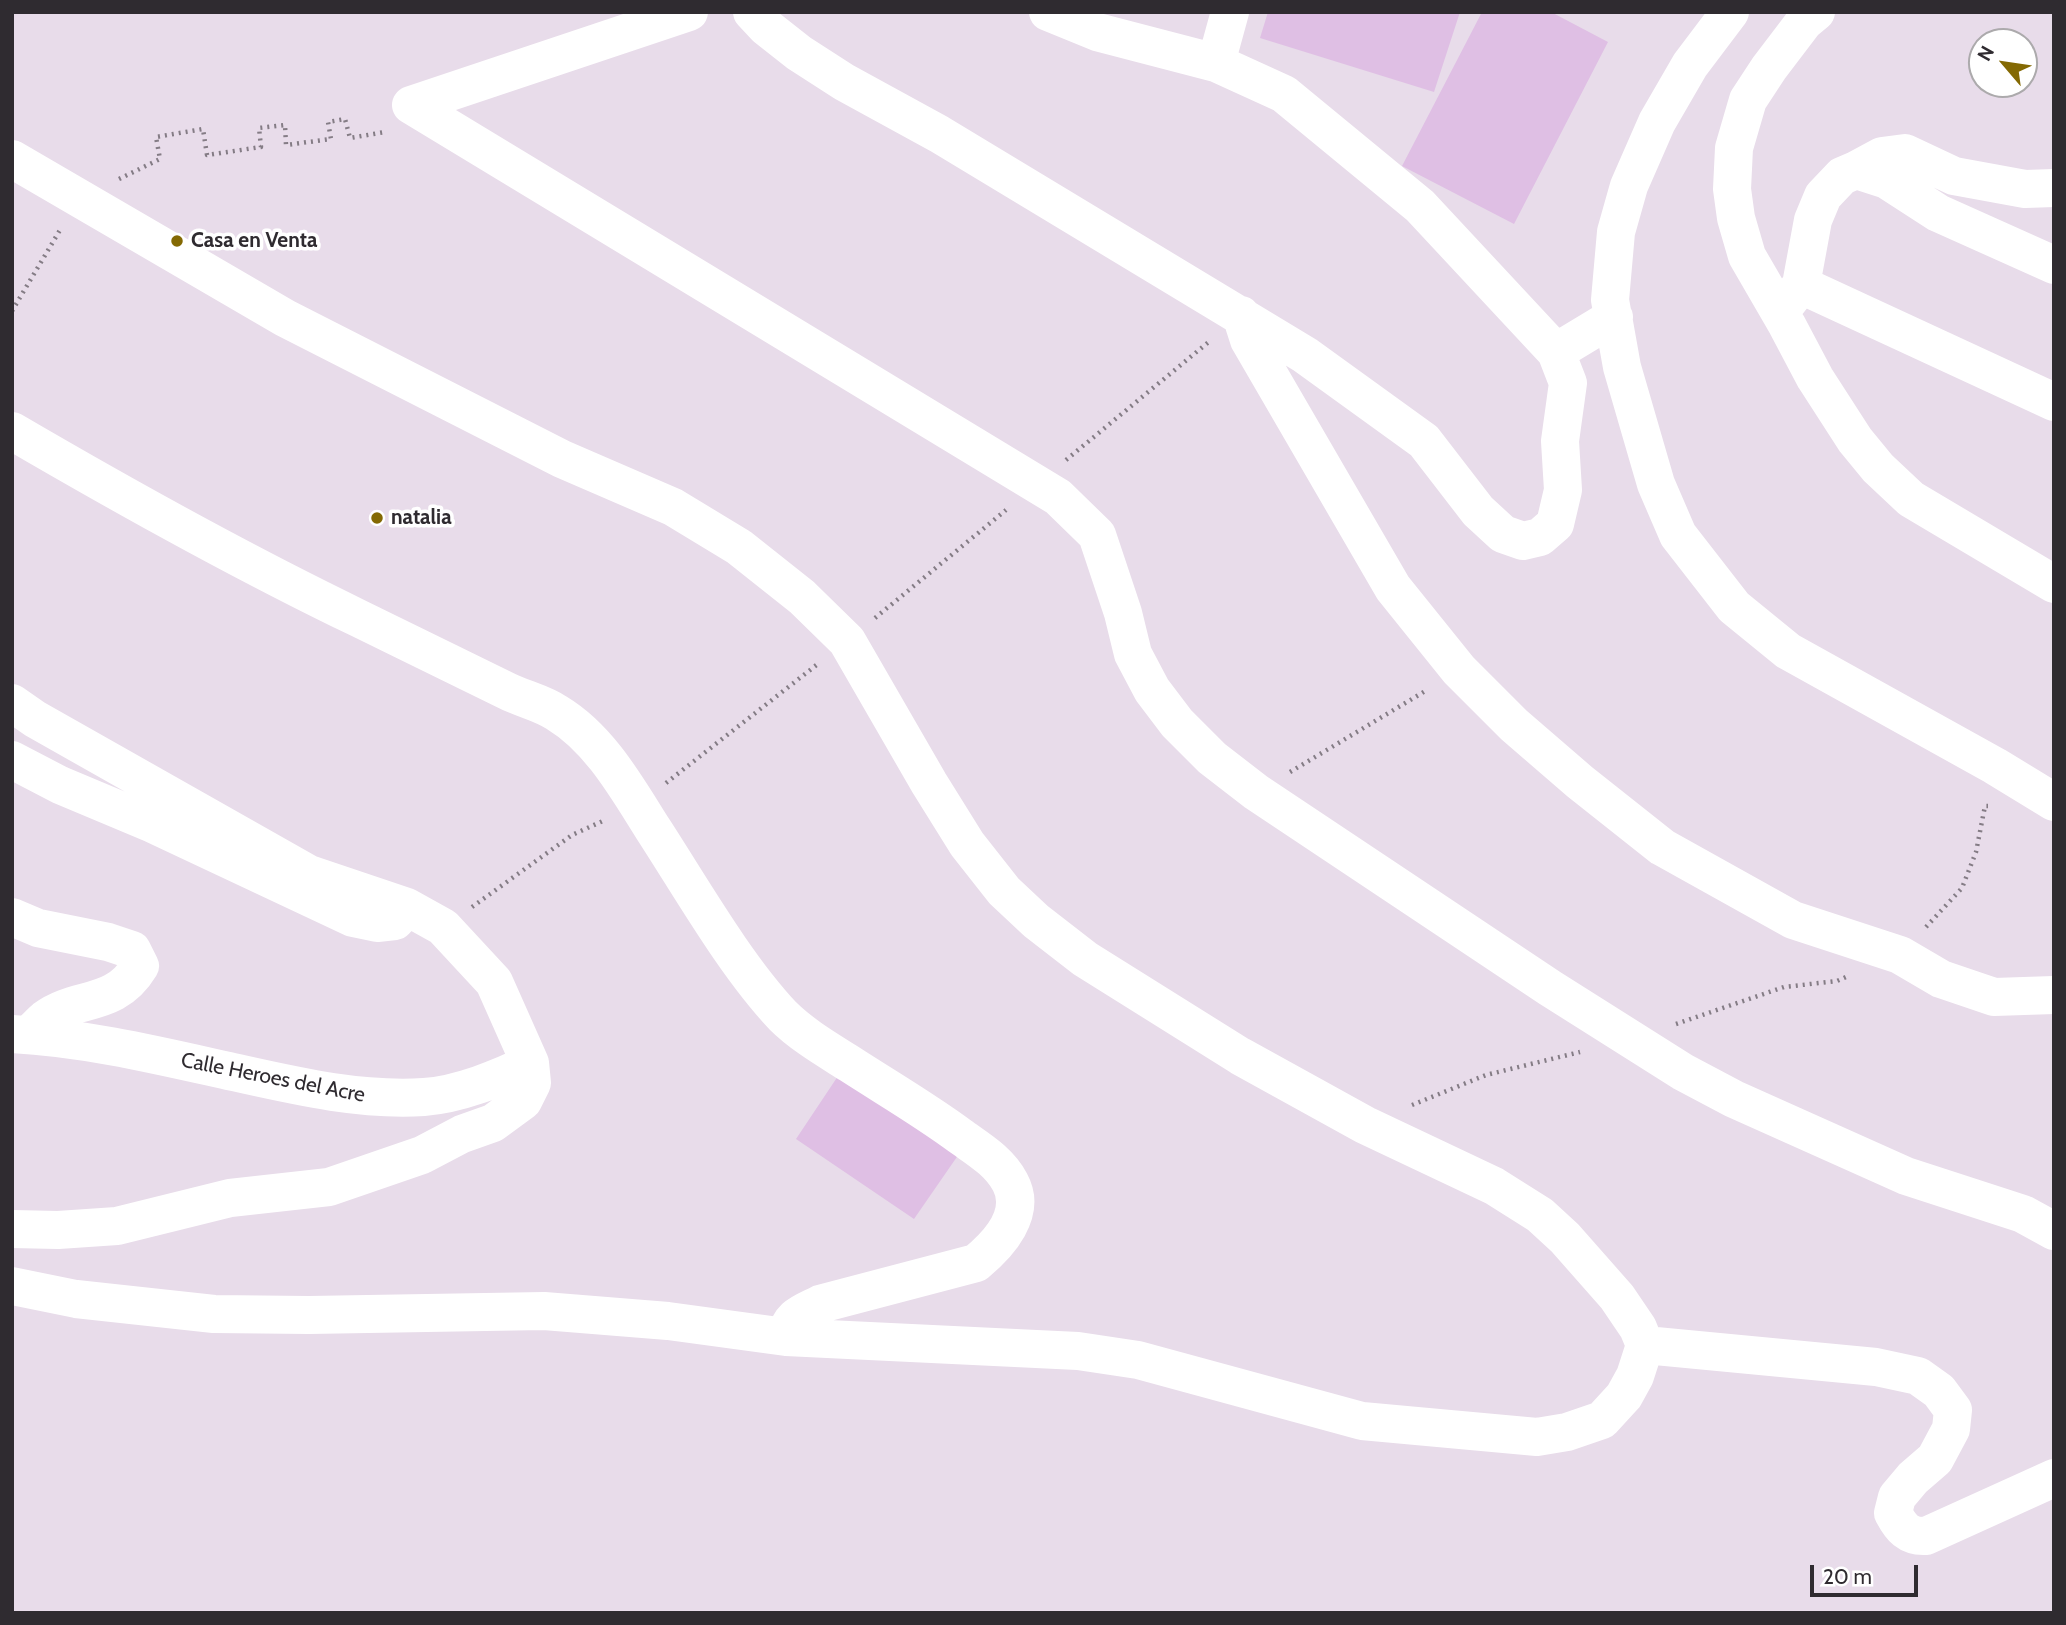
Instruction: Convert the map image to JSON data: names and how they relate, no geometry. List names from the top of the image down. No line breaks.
{"streets":{"street":["Calle Heroes del Acre"]},"places":["Casa en Venta","natalia"],"scale_bar":"20 m","north":"top left"}
